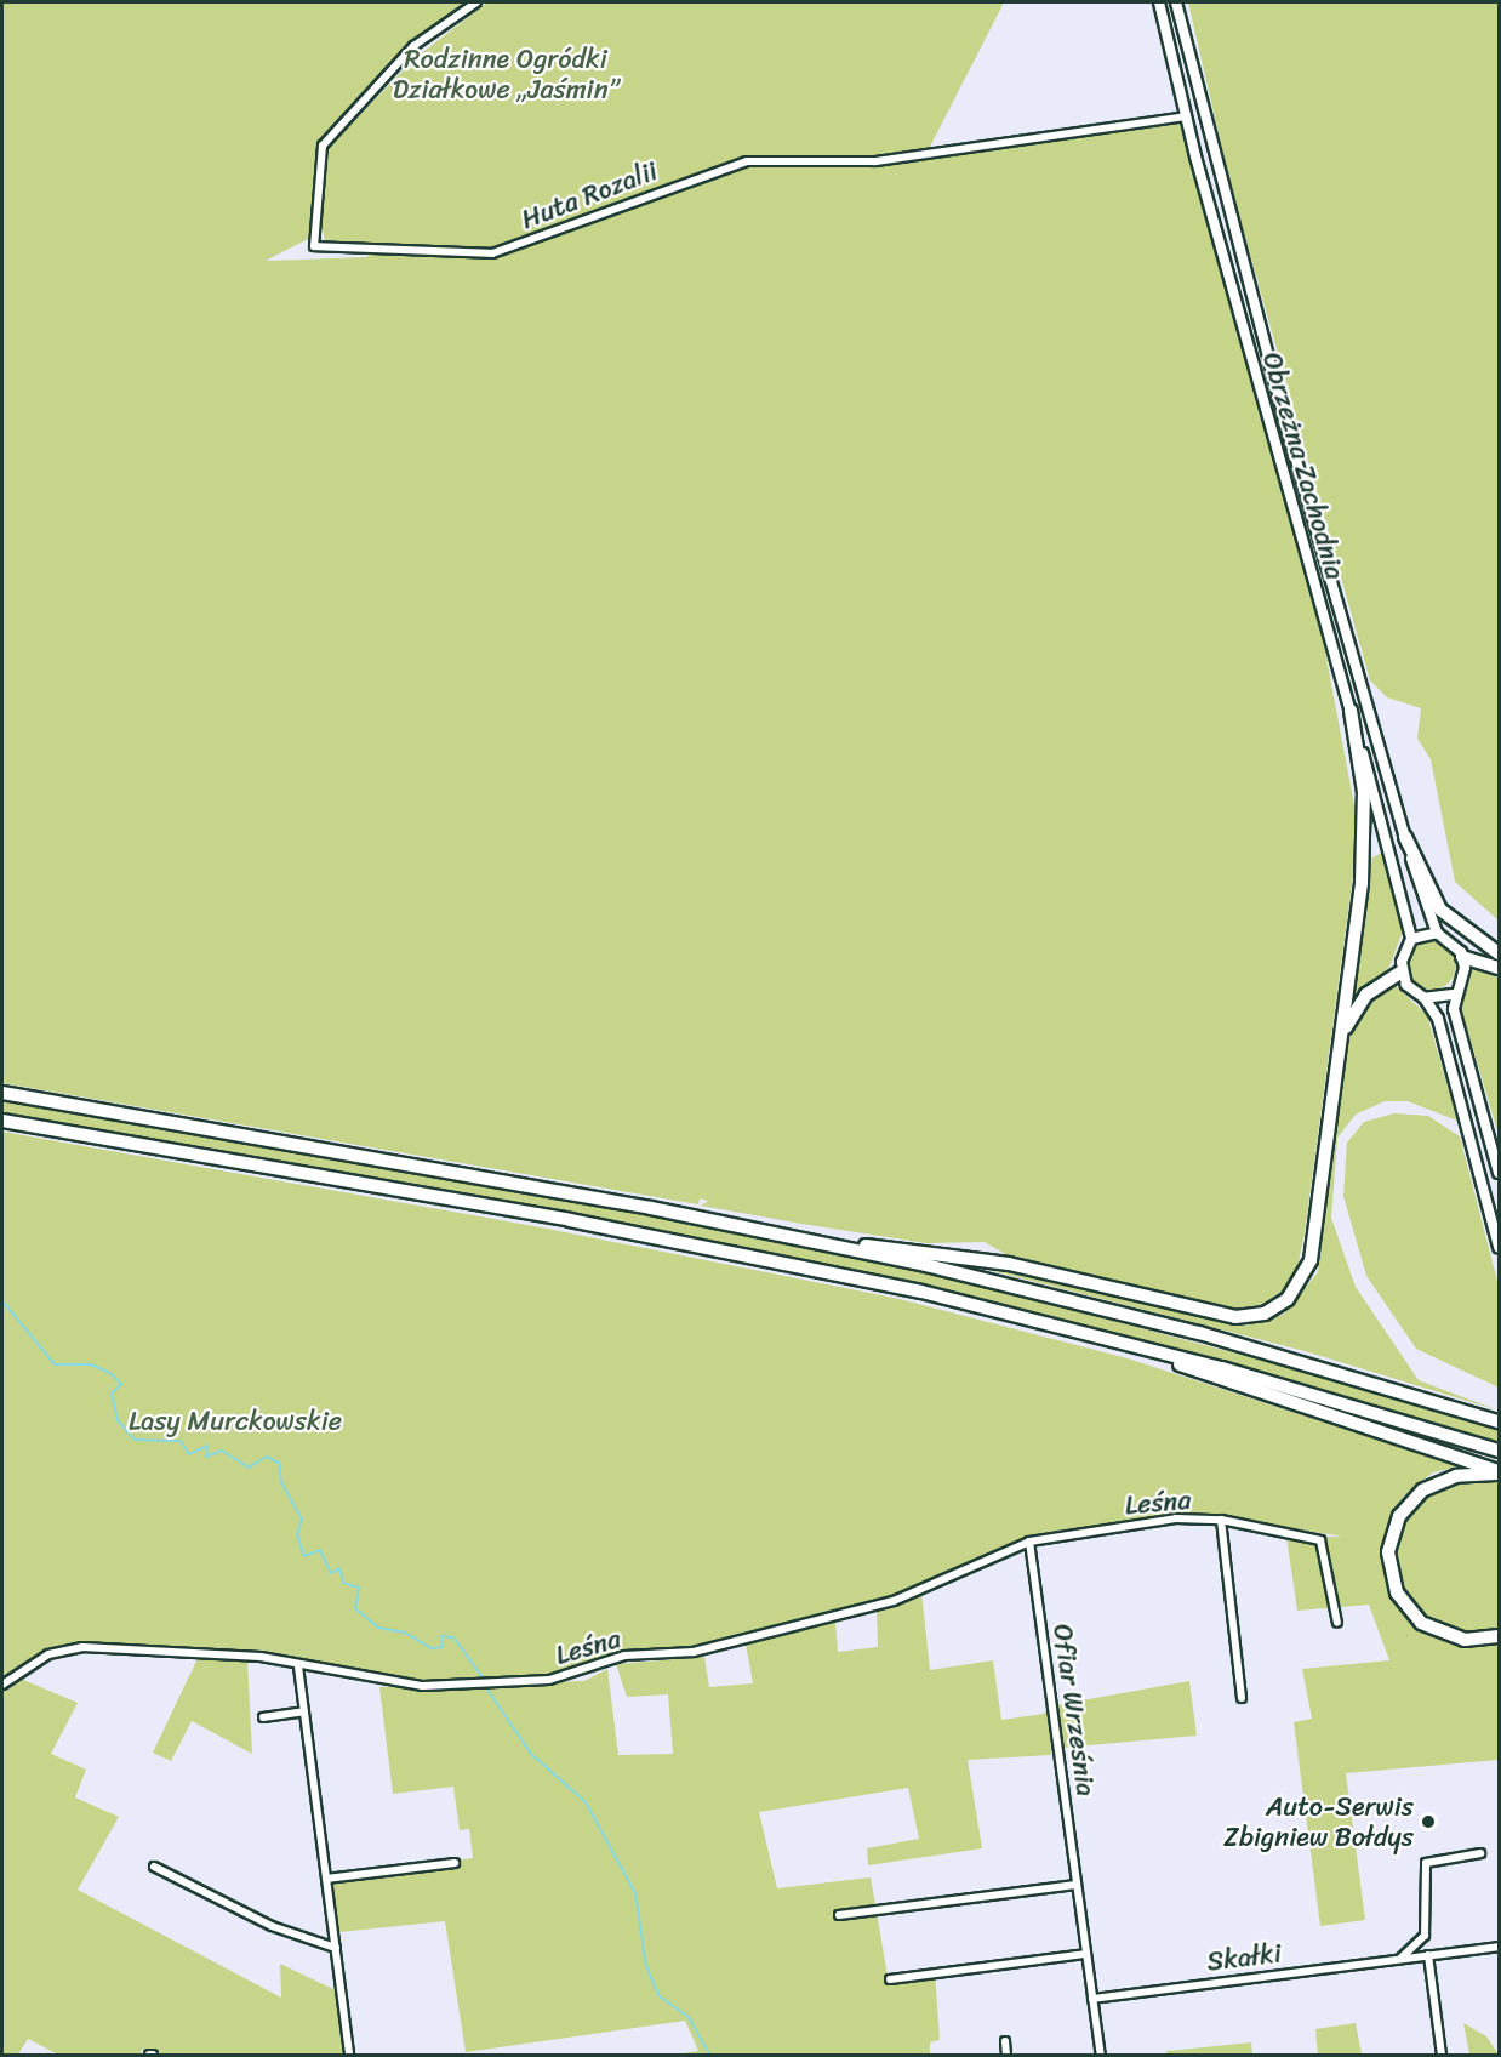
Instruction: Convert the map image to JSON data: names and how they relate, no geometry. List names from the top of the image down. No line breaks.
{"streets":{"street":["Huta Rozalii","Obrzeżna Zachodnia","Leśna","Ofiar Września","Skałki"]},"crossings":[["Huta Rozalii","Obrzeżna Zachodnia"],["Leśna","Ofiar Września"],["Ofiar Września","Skałki"]],"parks":["Rodzinne Ogródki Działkowe „Jaśmin”","Lasy Murckowskie"],"places":["Auto-Serwis Zbigniew Bołdys"]}
